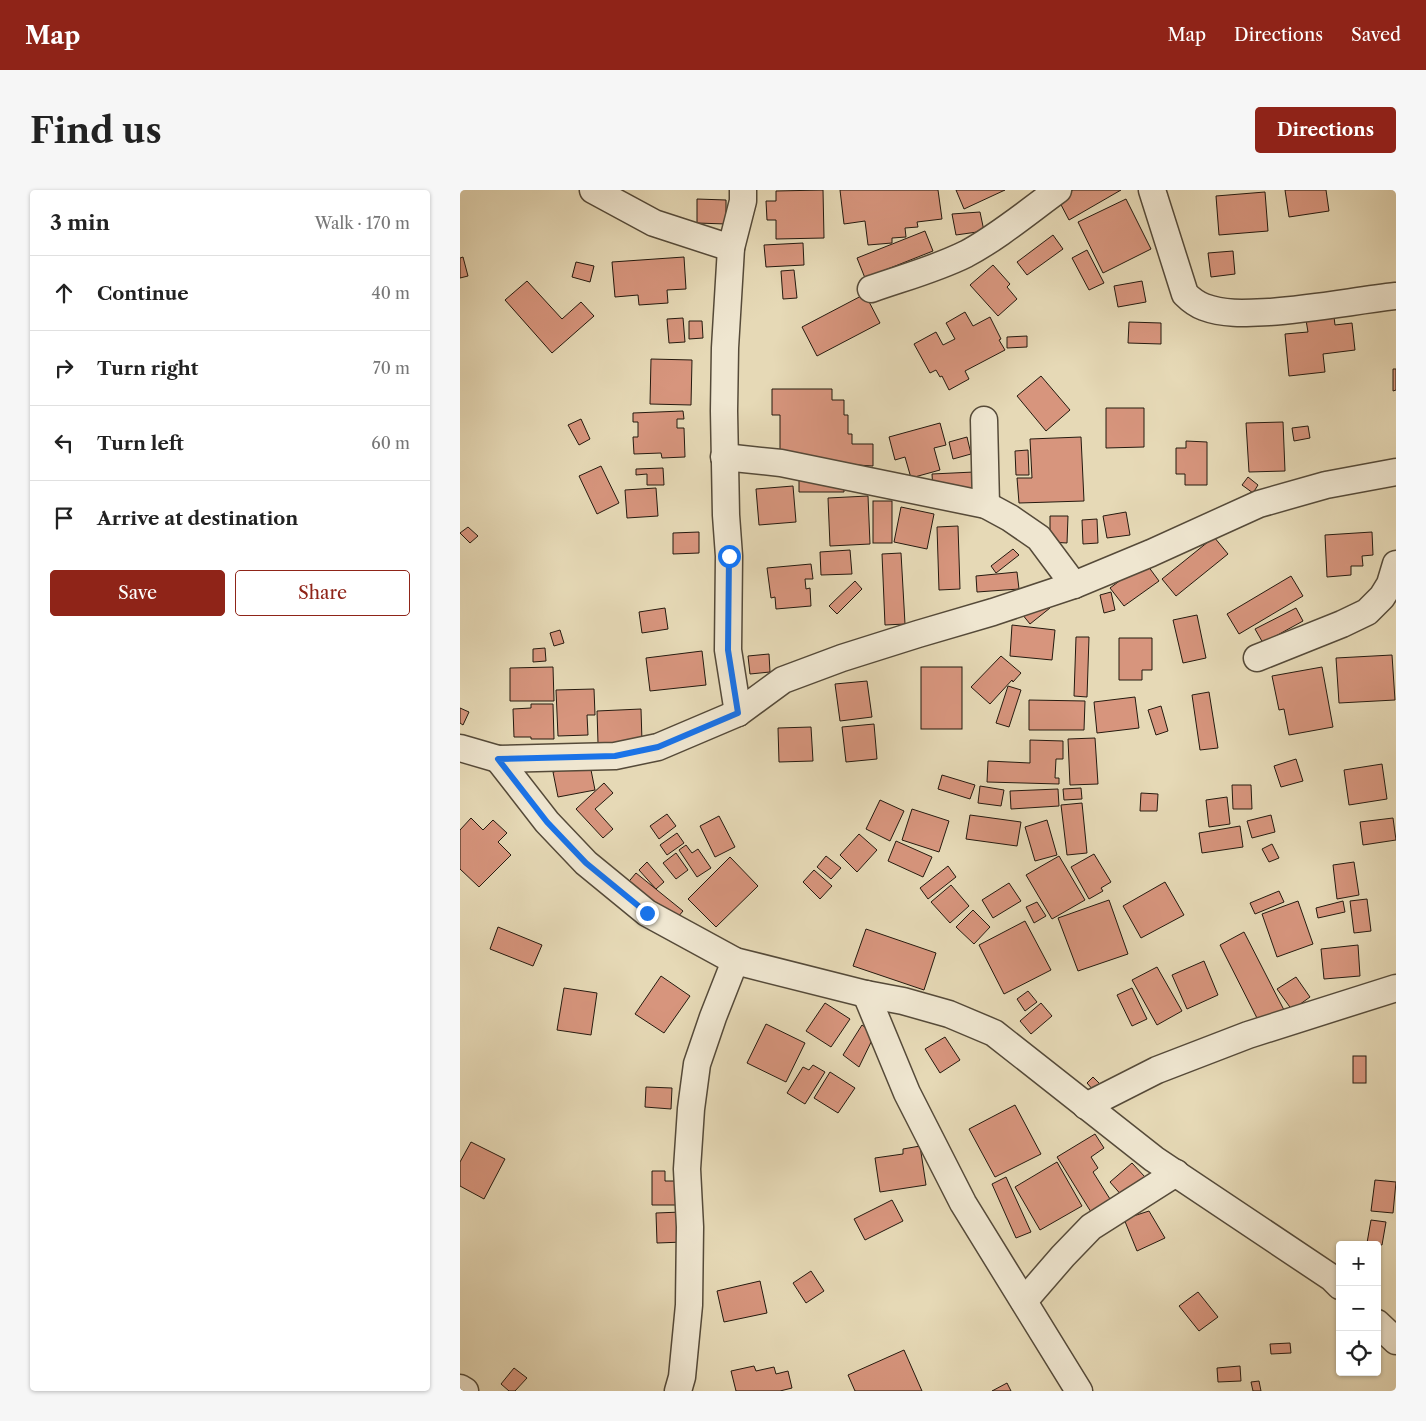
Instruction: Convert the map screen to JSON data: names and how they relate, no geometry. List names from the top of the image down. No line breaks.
{"page":{"header":"Map","nav":["Map","Directions","Saved"],"buttons":["Directions",["Save","Share"]],"title":"Find us","heading":["3 min","Walk · 170 m"],"list":[["Continue","40 m"],["Turn right","70 m"],["Turn left","60 m"],"Arrive at destination"],"map_buttons":["+","−"]}}
